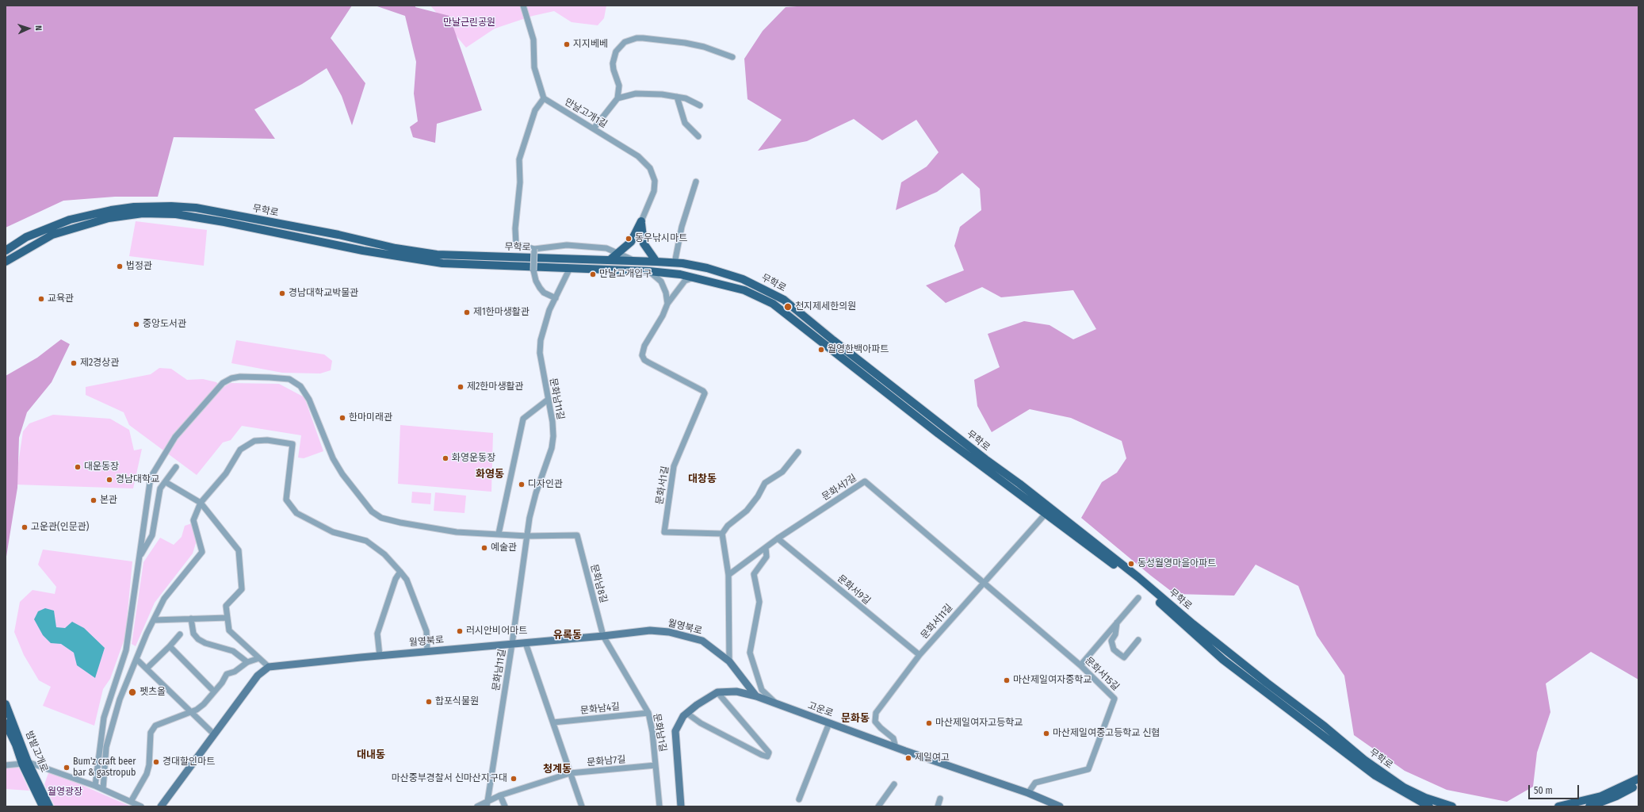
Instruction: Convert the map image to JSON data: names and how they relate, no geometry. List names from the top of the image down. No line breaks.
{"streets":{"main road":["무학로","월영북로","고운로","밤밭고개로"],"street":["만날고개1길","문화남11길","문화서1길","문화서7길","문화남8길","문화서9길","문화서11길","문화서15길","문화남4길","문화남1길","문화남7길"]},"crossings":[["무학로","문화남11길"],["무학로","문화서1길"],["무학로","문화서11길"],["문화남11길","문화남8길"],["문화남11길","월영북로"],["문화남11길","문화남7길"],["문화서7길","문화서9길"],["문화서7길","문화서11길"],["문화서7길","문화서15길"],["문화남8길","월영북로"],["문화남8길","문화남1길"],["문화서9길","문화서11길"],["문화서11길","문화서15길"],["문화서11길","고운로"],["월영북로","고운로"],["월영북로","문화남1길"],["문화서15길","고운로"],["문화남4길","문화남1길"],["문화남1길","문화남7길"]],"districts":["화영동","대창동","유록동","문화동","대내동","청계동"],"parks":["만날근린공원","월영광장"],"places":["지지베베","동우낚시마트","법정관","만날고개입구","경남대학교박물관","교육관","천지제세한의원","제1한마생활관","중앙도서관","월영한백아파트","제2경상관","제2한마생활관","한마미래관","화영운동장","대운동장","경남대학교","디자인관","본관","고운관(인문관)","예술관","동성월영마을아파트","러시안비어마트","마산제일여자중학교","펫츠올","합포식물원","마산제일여자고등학교","마산제일여중고등학교 신협","제일여고","경대할인마트","Bum'z craft beer bar & gastropub","마산중부경찰서 신마산지구대"],"scale_bar":"50 m","north":"right"}
